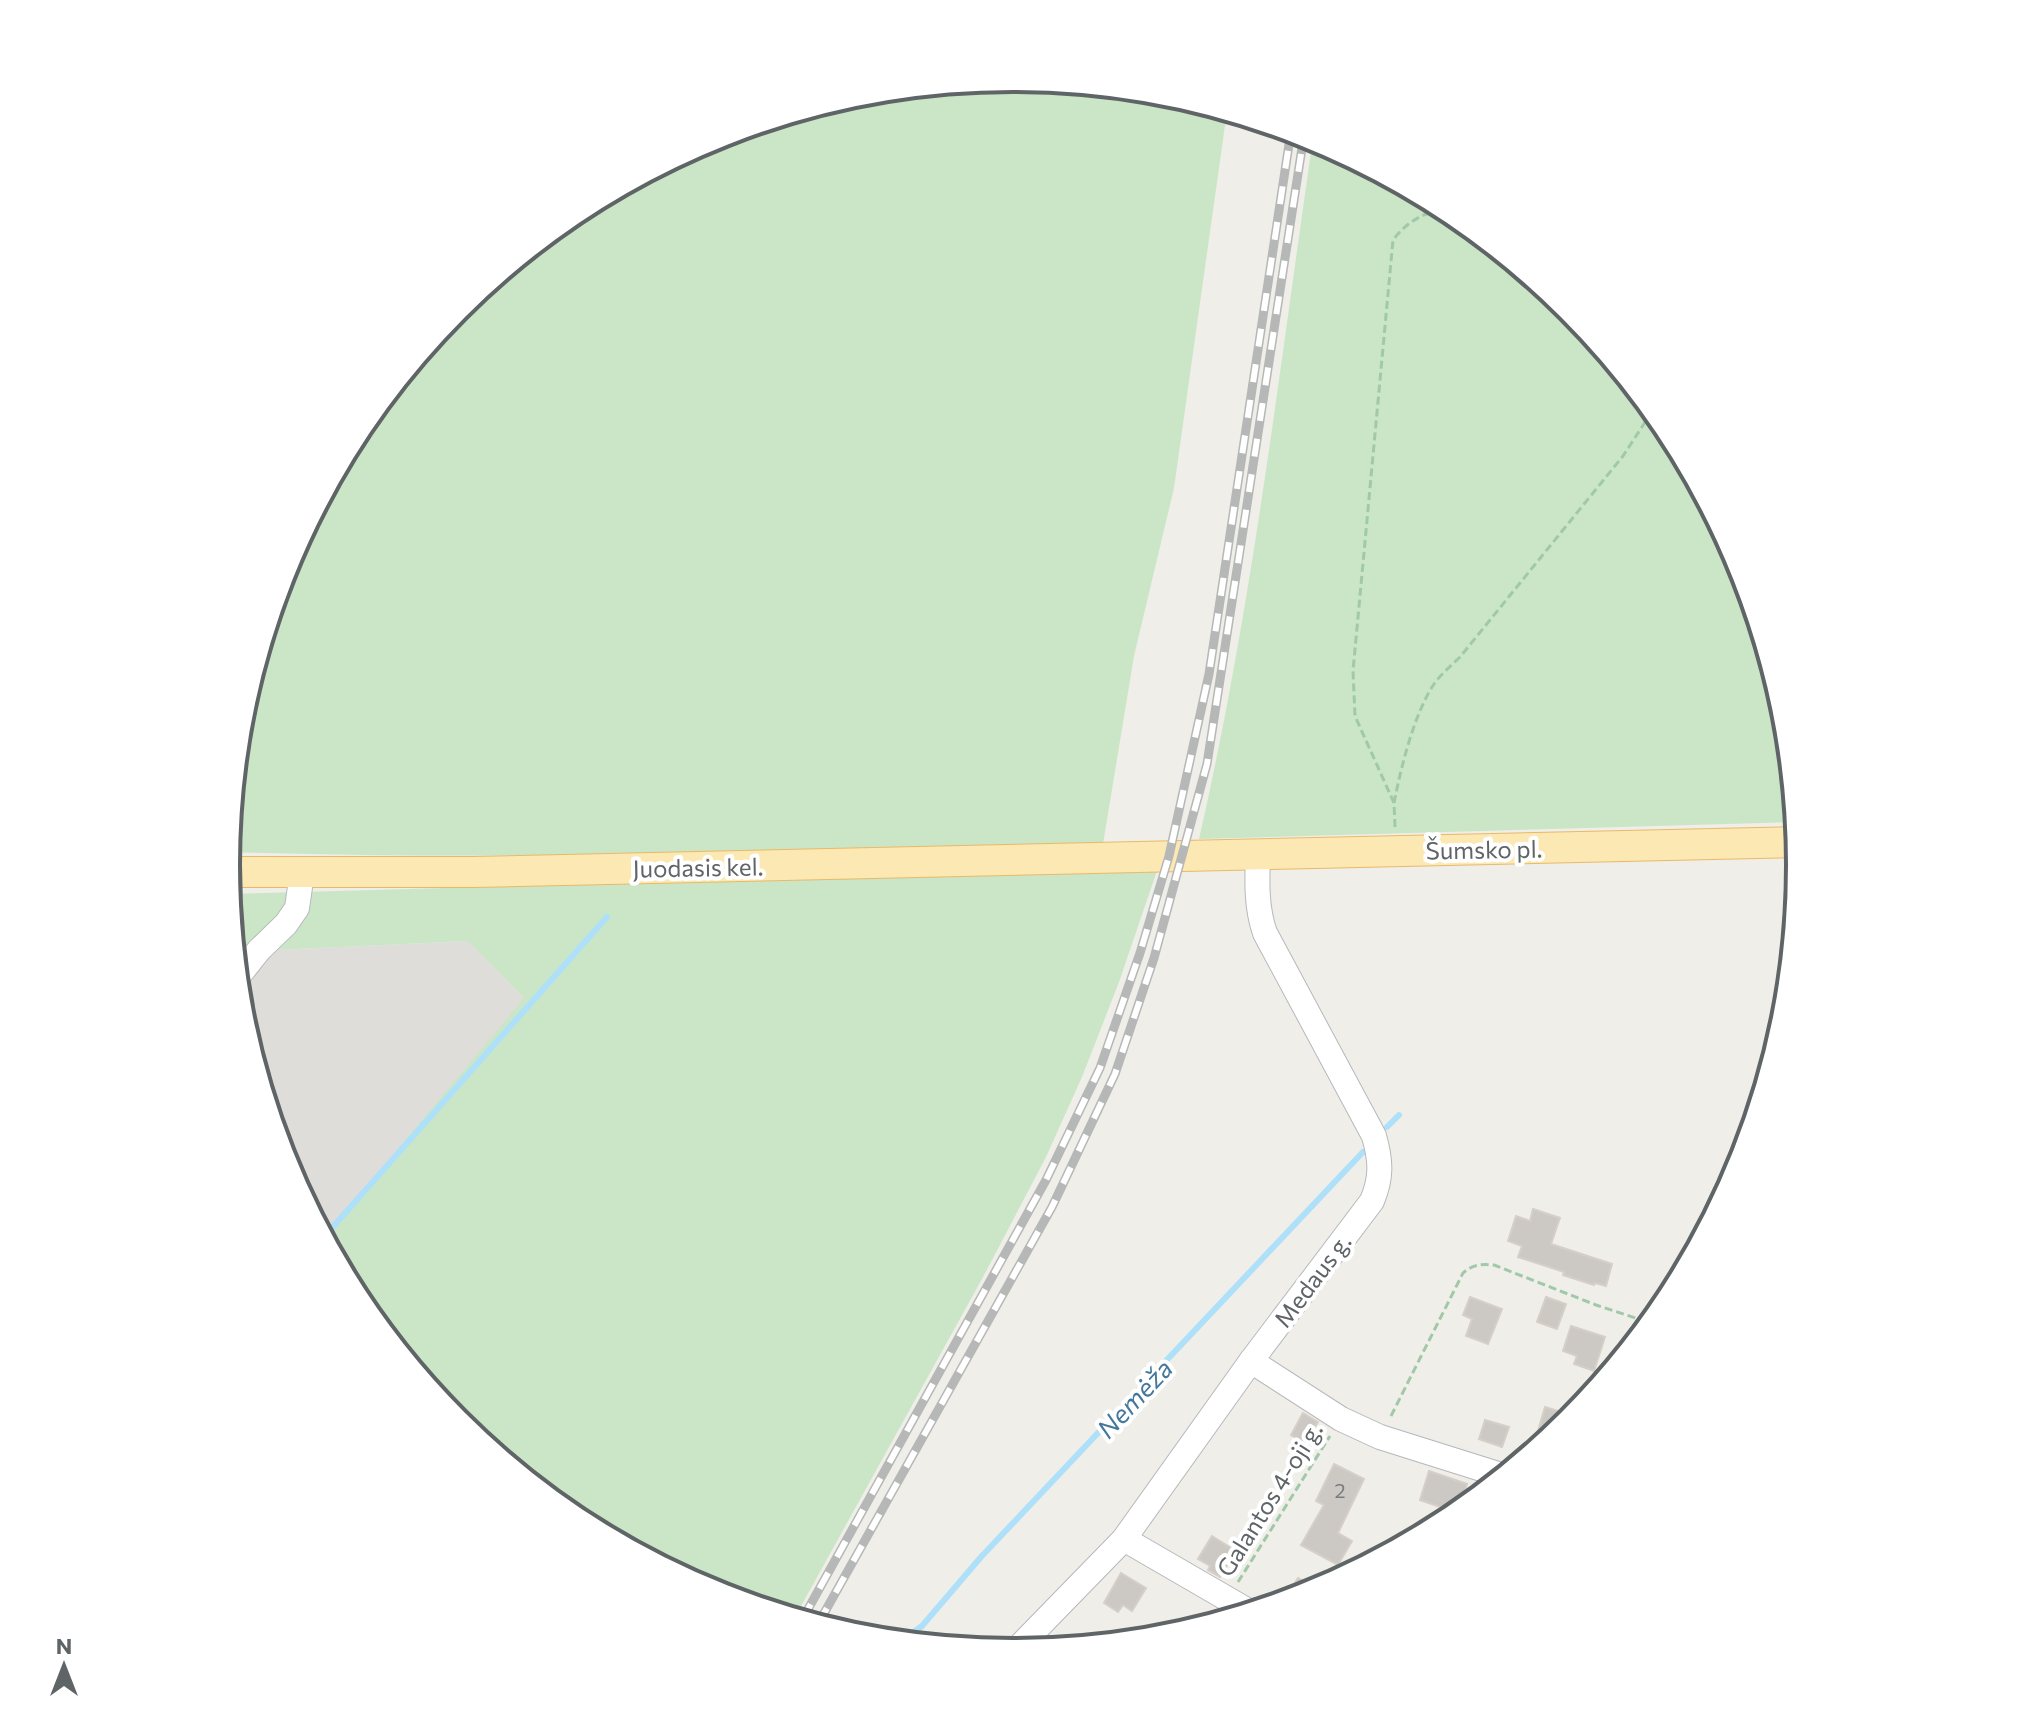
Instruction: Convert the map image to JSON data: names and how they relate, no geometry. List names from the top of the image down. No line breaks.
{"streets":{"main road":["Šumsko pl.","Juodasis kel."],"street":["Medaus g."],"path":["Galantos 4-oji g."]},"crossings":[["Šumsko pl.","Juodasis kel."],["Šumsko pl.","Medaus g."]],"water":["Nemėža"],"house_numbers":["2"],"north":"top"}
